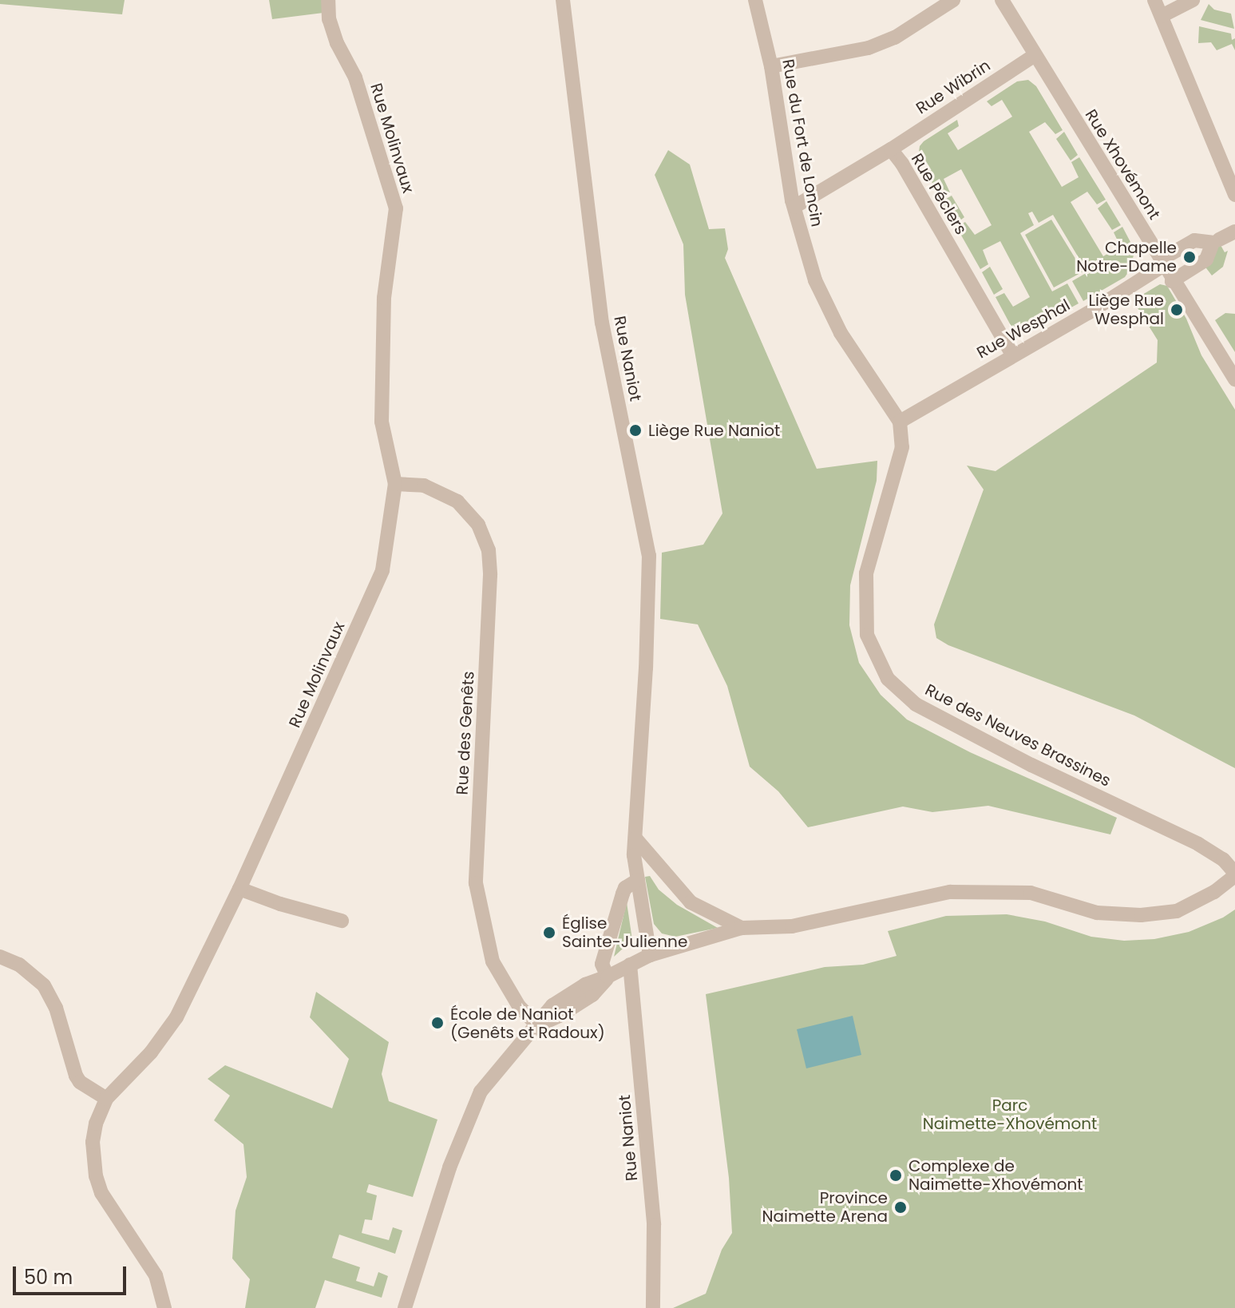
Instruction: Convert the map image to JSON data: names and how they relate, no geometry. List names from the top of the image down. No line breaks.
{"streets":{"street":["Rue Wibrin","Rue Molinvaux","Rue du Fort de Loncin","Rue Xhovémont","Rue Péclers","Rue Wesphal","Rue Naniot","Rue des Genêts","Rue des Neuves Brassines"]},"crossings":[["Rue Wibrin","Rue Xhovémont"],["Rue Wibrin","Rue Péclers"],["Rue Molinvaux","Rue des Genêts"],["Rue du Fort de Loncin","Rue Péclers"],["Rue du Fort de Loncin","Rue Wesphal"],["Rue du Fort de Loncin","Rue des Neuves Brassines"],["Rue Xhovémont","Rue Wesphal"],["Rue Péclers","Rue Wesphal"],["Rue Wesphal","Rue des Neuves Brassines"]],"parks":["Parc Naimette-Xhovémont"],"places":["Chapelle Notre-Dame","Liège Rue Wesphal","Liège Rue Naniot","Église Sainte-Julienne","École de Naniot (Genêts et Radoux)","Complexe de Naimette-Xhovémont","Province Naimette Arena"],"scale_bar":"50 m"}
